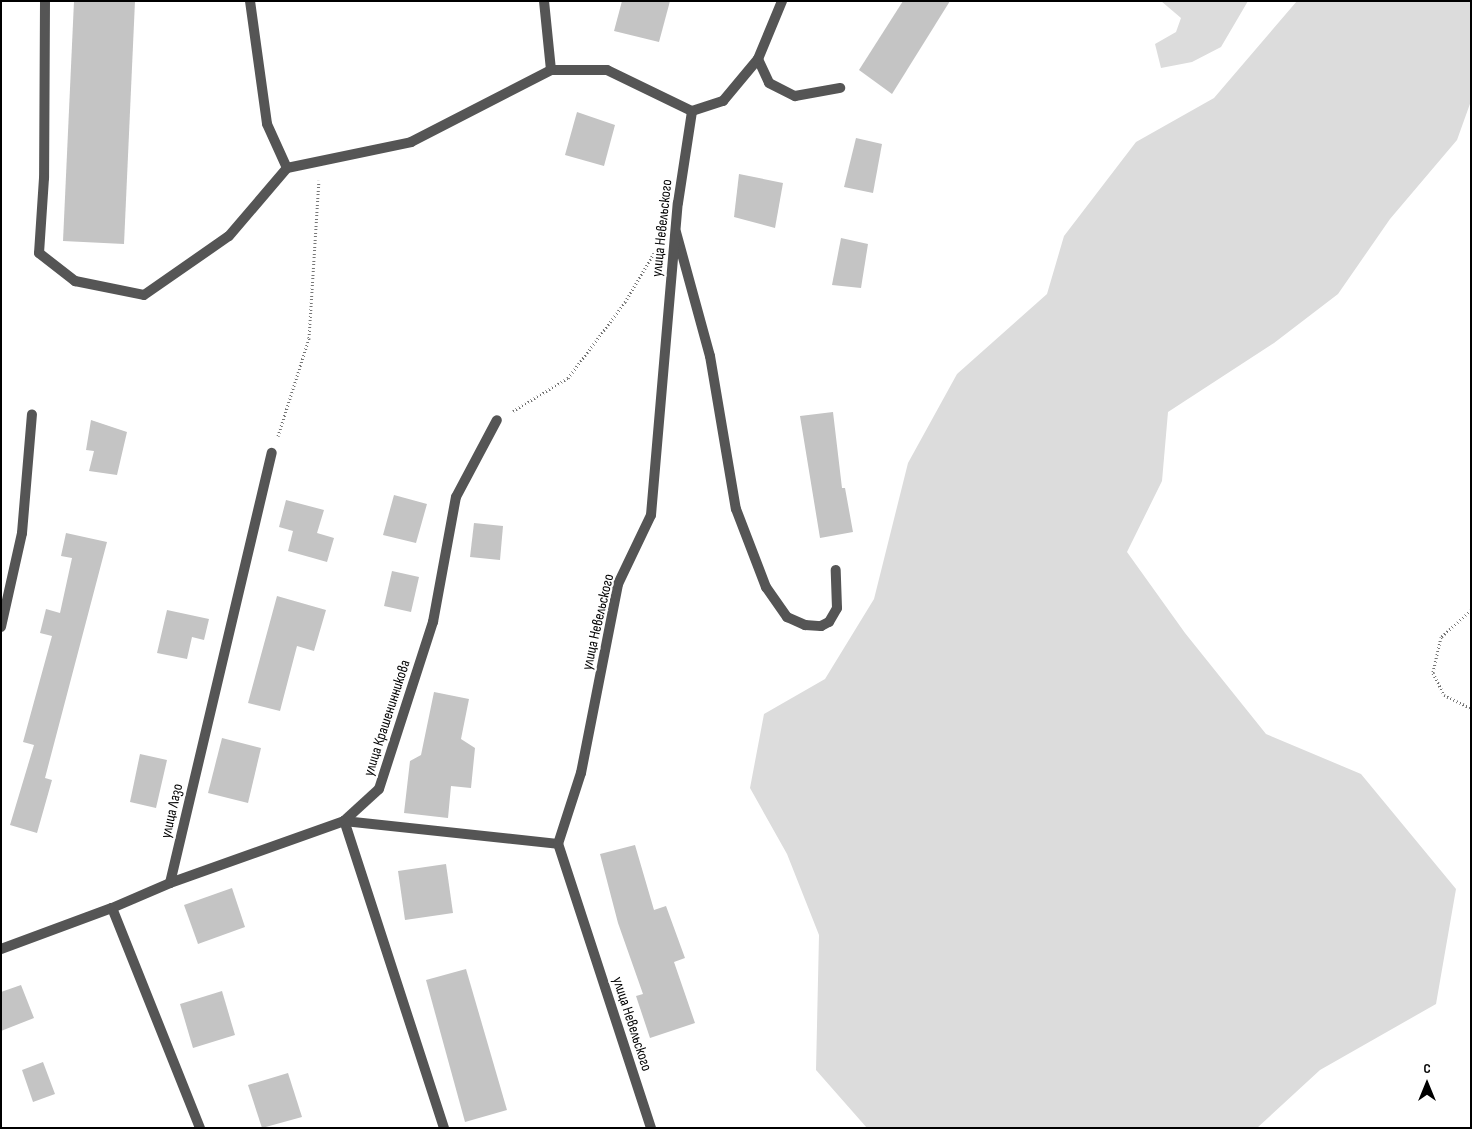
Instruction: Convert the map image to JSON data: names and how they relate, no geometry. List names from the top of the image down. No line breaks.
{"streets":{"street":["улица Невельского","улица Крашенинникова","улица Лазо"]},"north":"top"}
